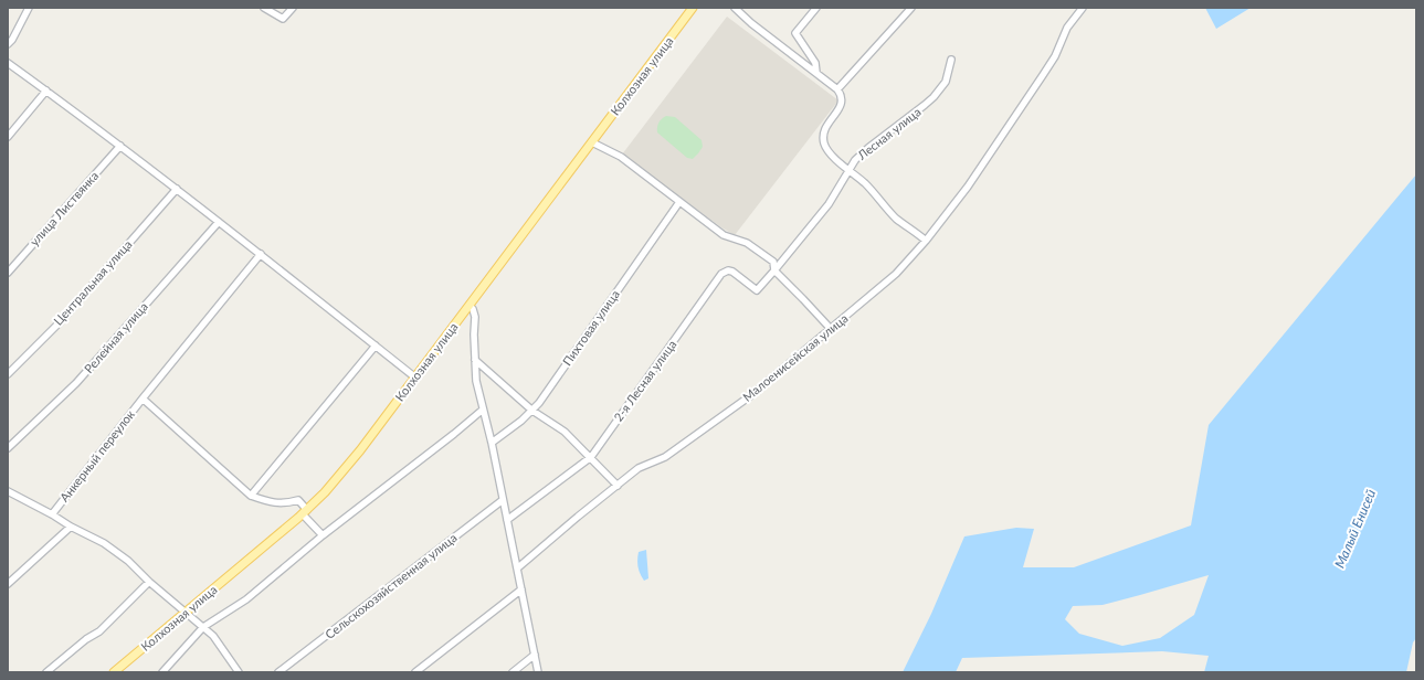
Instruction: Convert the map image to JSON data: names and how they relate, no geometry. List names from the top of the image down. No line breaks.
{"streets":{"main road":["Колхозная улица"],"street":["Лесная улица","улица Листвянка","Центральная улица","Пихтовая улица","Релейная улица","Малоенисейская улица","2-я Лесная улица","Анкерный переулок","Сельскохозяйственная улица"]},"crossings":[["Лесная улица","2-я Лесная улица"]],"water":["Малый Енисей"]}
